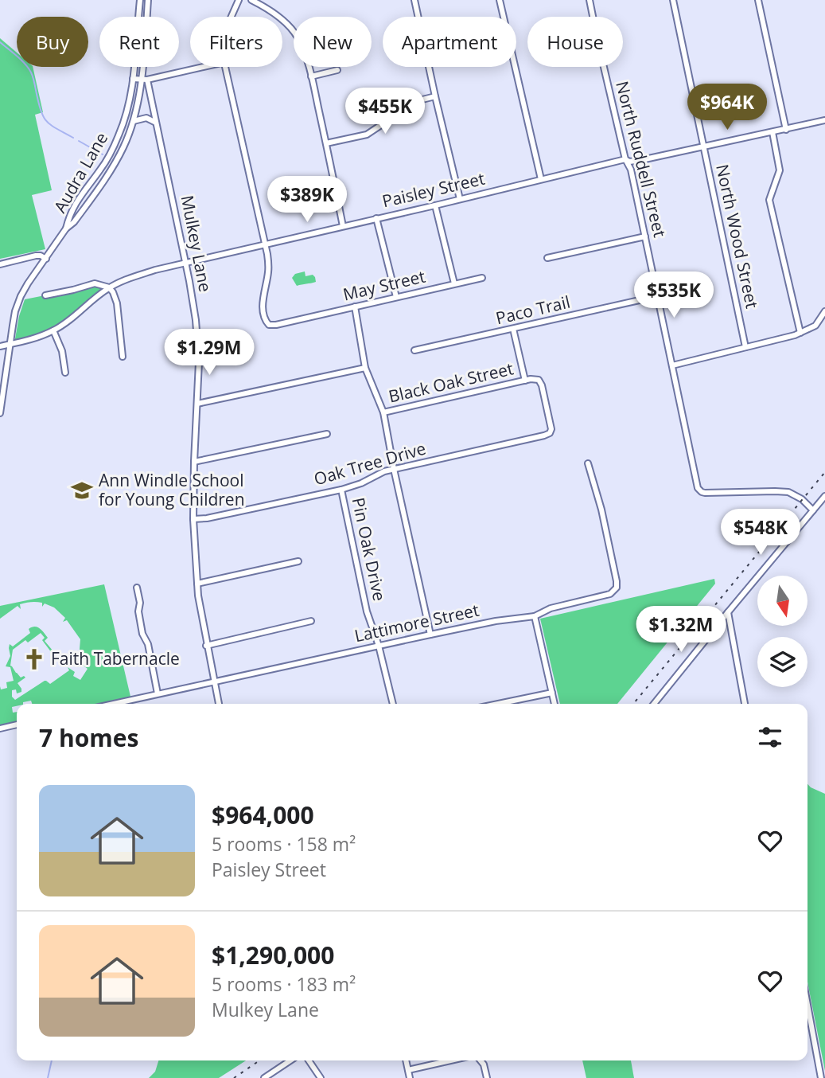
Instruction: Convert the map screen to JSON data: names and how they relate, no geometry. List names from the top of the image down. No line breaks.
{"streets":{"street":["North Ruddell Street","Audra Lane","Paisley Street","North Wood Street","Mulkey Lane","May Street","Paco Trail","Black Oak Street","Oak Tree Drive","Pin Oak Drive","Lattimore Street"]},"crossings":[["North Ruddell Street","Paisley Street"],["North Ruddell Street","Paco Trail"],["Audra Lane","Paisley Street"],["Audra Lane","Mulkey Lane"],["Paisley Street","North Wood Street"],["Paisley Street","Mulkey Lane"],["Paisley Street","May Street"],["Mulkey Lane","Oak Tree Drive"],["Mulkey Lane","Lattimore Street"],["Black Oak Street","Oak Tree Drive"],["Oak Tree Drive","Pin Oak Drive"],["Pin Oak Drive","Lattimore Street"]],"places":{"school or university":["Ann Windle School for Young Children"],"church":["Faith Tabernacle"]},"north":"bottom","page":{"chip":["Buy","Rent","Filters","New","Apartment","House"],"price":["$964K","$455K","$389K","$535K","$1.29M","$548K","$1.32M"],"heading":"7 homes","list":[{"name":"$964,000","note":"5 rooms · 158 m² · Paisley Street"},{"name":"$1,290,000","note":"5 rooms · 183 m² · Mulkey Lane"}]}}
